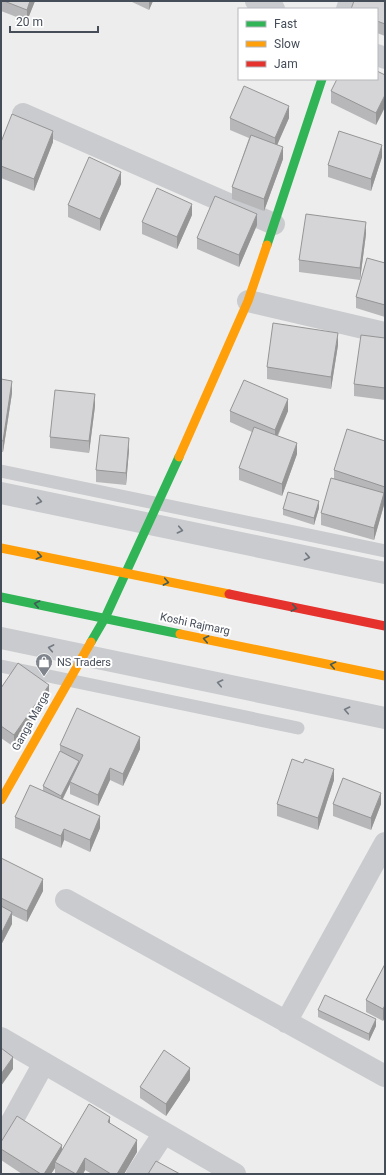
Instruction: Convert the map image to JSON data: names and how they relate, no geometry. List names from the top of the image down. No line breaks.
{"streets":{"street":["Koshi Rajmarg","Ganga Marga"]},"crossings":[["Koshi Rajmarg","Ganga Marga"]],"places":{"shop":["NS Traders"]},"legend":["Fast","Slow","Jam"],"scale_bar":"20 m"}
